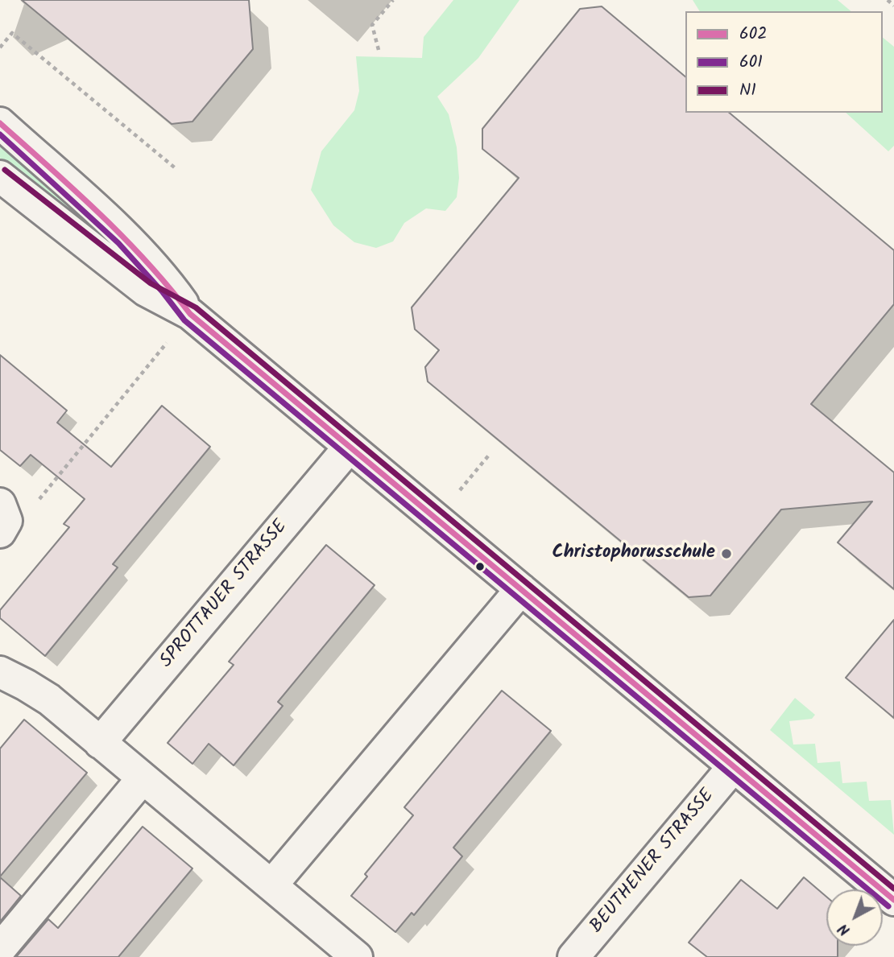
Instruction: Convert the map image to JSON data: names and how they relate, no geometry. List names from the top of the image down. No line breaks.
{"streets":{"street":["SPROTTAUER STRASSE","BEUTHENER STRASSE"]},"places":["Christophorusschule"],"lines":["transit line 602","transit line 601","transit line N1"],"legend":["602","601","N1"],"north":"bottom left"}
